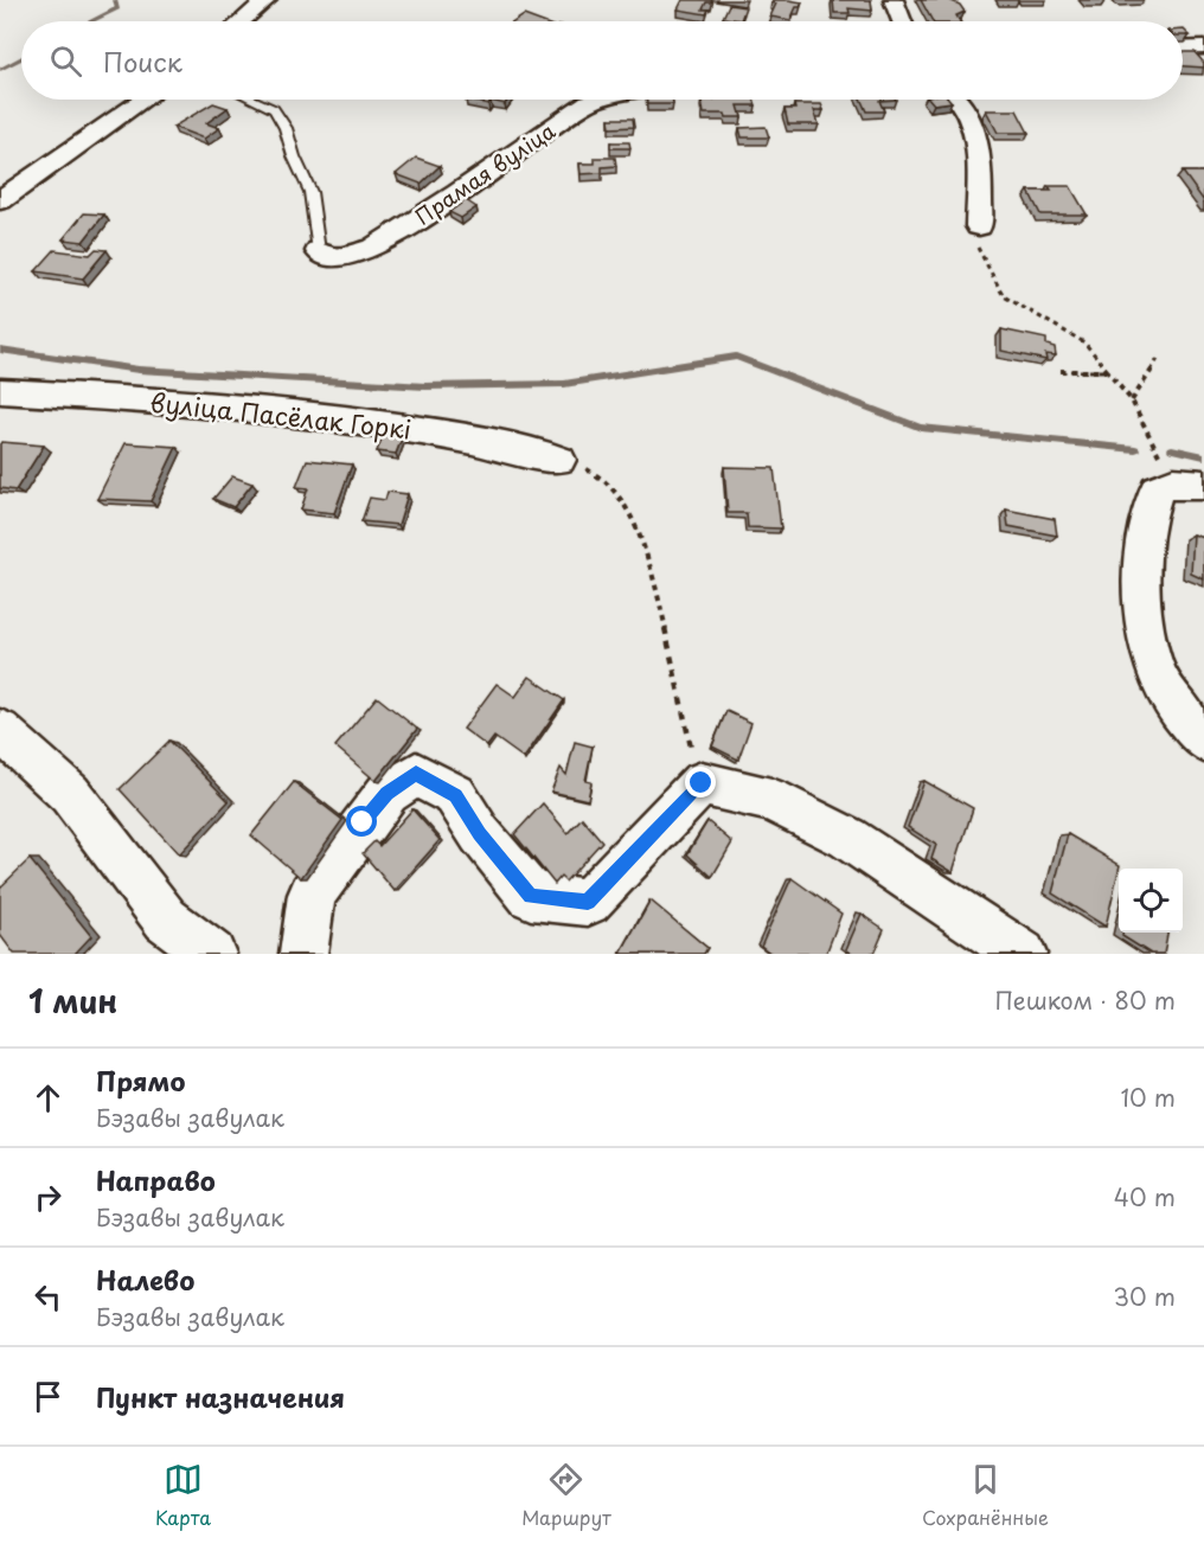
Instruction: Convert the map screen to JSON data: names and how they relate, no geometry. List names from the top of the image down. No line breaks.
{"streets":{"street":["Прамая вуліца","вуліца Пасёлак Горкі"]},"page":{"search":"Поиск","heading":["1 мин","Пешком · 80 m"],"list":[["Прямо","Бэзавы завулак","10 m"],["Направо","Бэзавы завулак","40 m"],["Налево","Бэзавы завулак","30 m"],"Пункт назначения"],"nav":["Карта","Маршрут","Сохранённые"]}}
